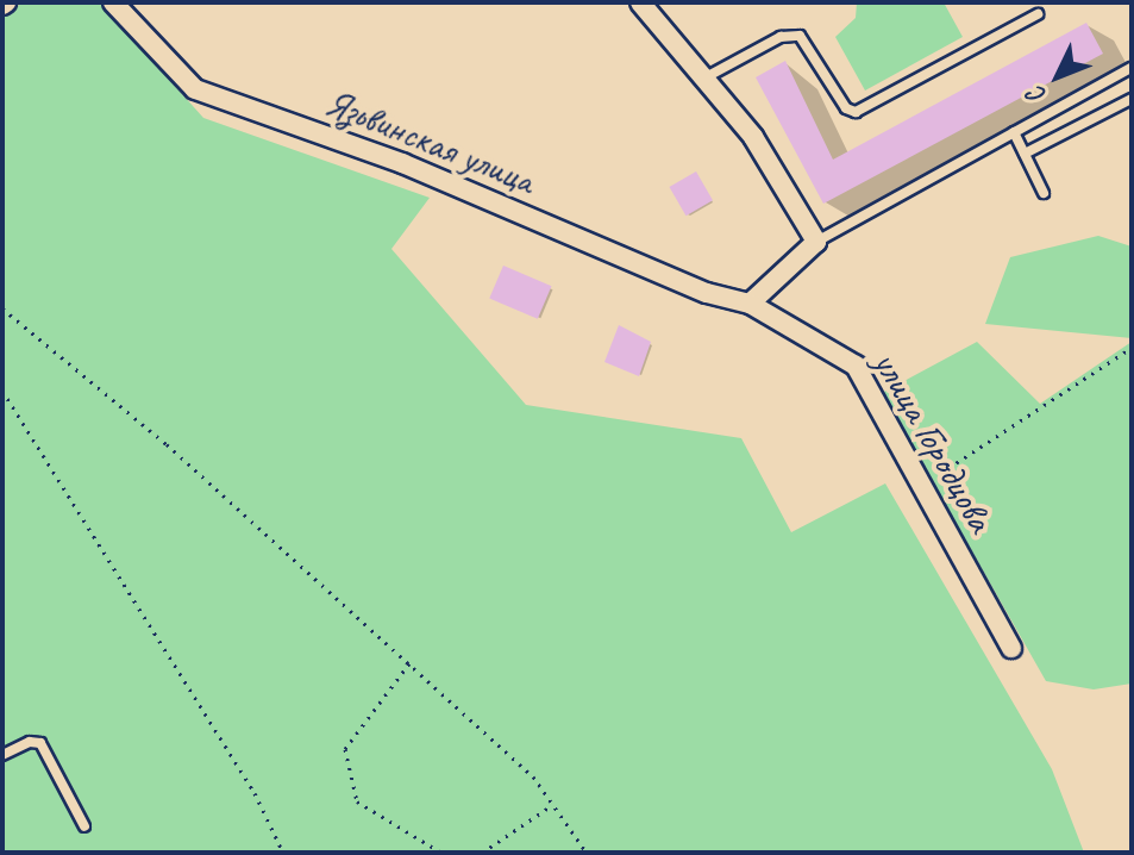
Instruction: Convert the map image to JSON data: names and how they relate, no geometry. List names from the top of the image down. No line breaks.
{"streets":{"street":["Язьвинская улица","улица Городцова"]},"crossings":[["Язьвинская улица","улица Городцова"]],"north":"bottom left"}
